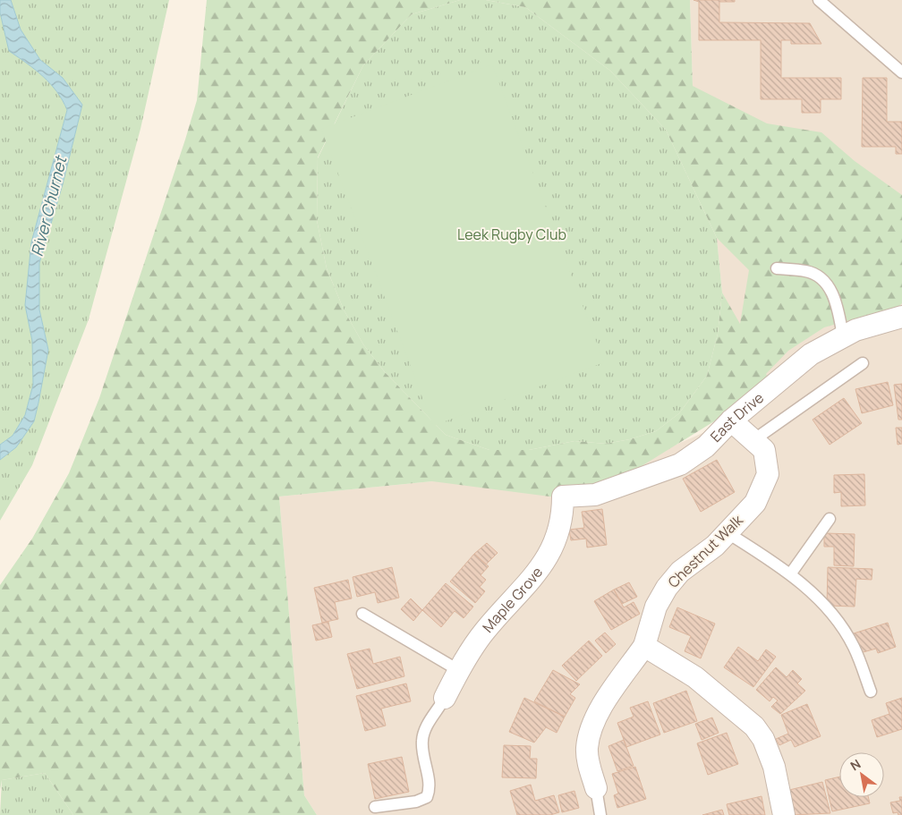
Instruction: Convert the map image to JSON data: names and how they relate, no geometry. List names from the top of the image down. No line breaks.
{"streets":{"street":["East Drive","Chestnut Walk","Maple Grove"]},"crossings":[["East Drive","Chestnut Walk"],["East Drive","Maple Grove"]],"water":["River Churnet"],"parks":["Leek Rugby Club"],"north":"top left"}
